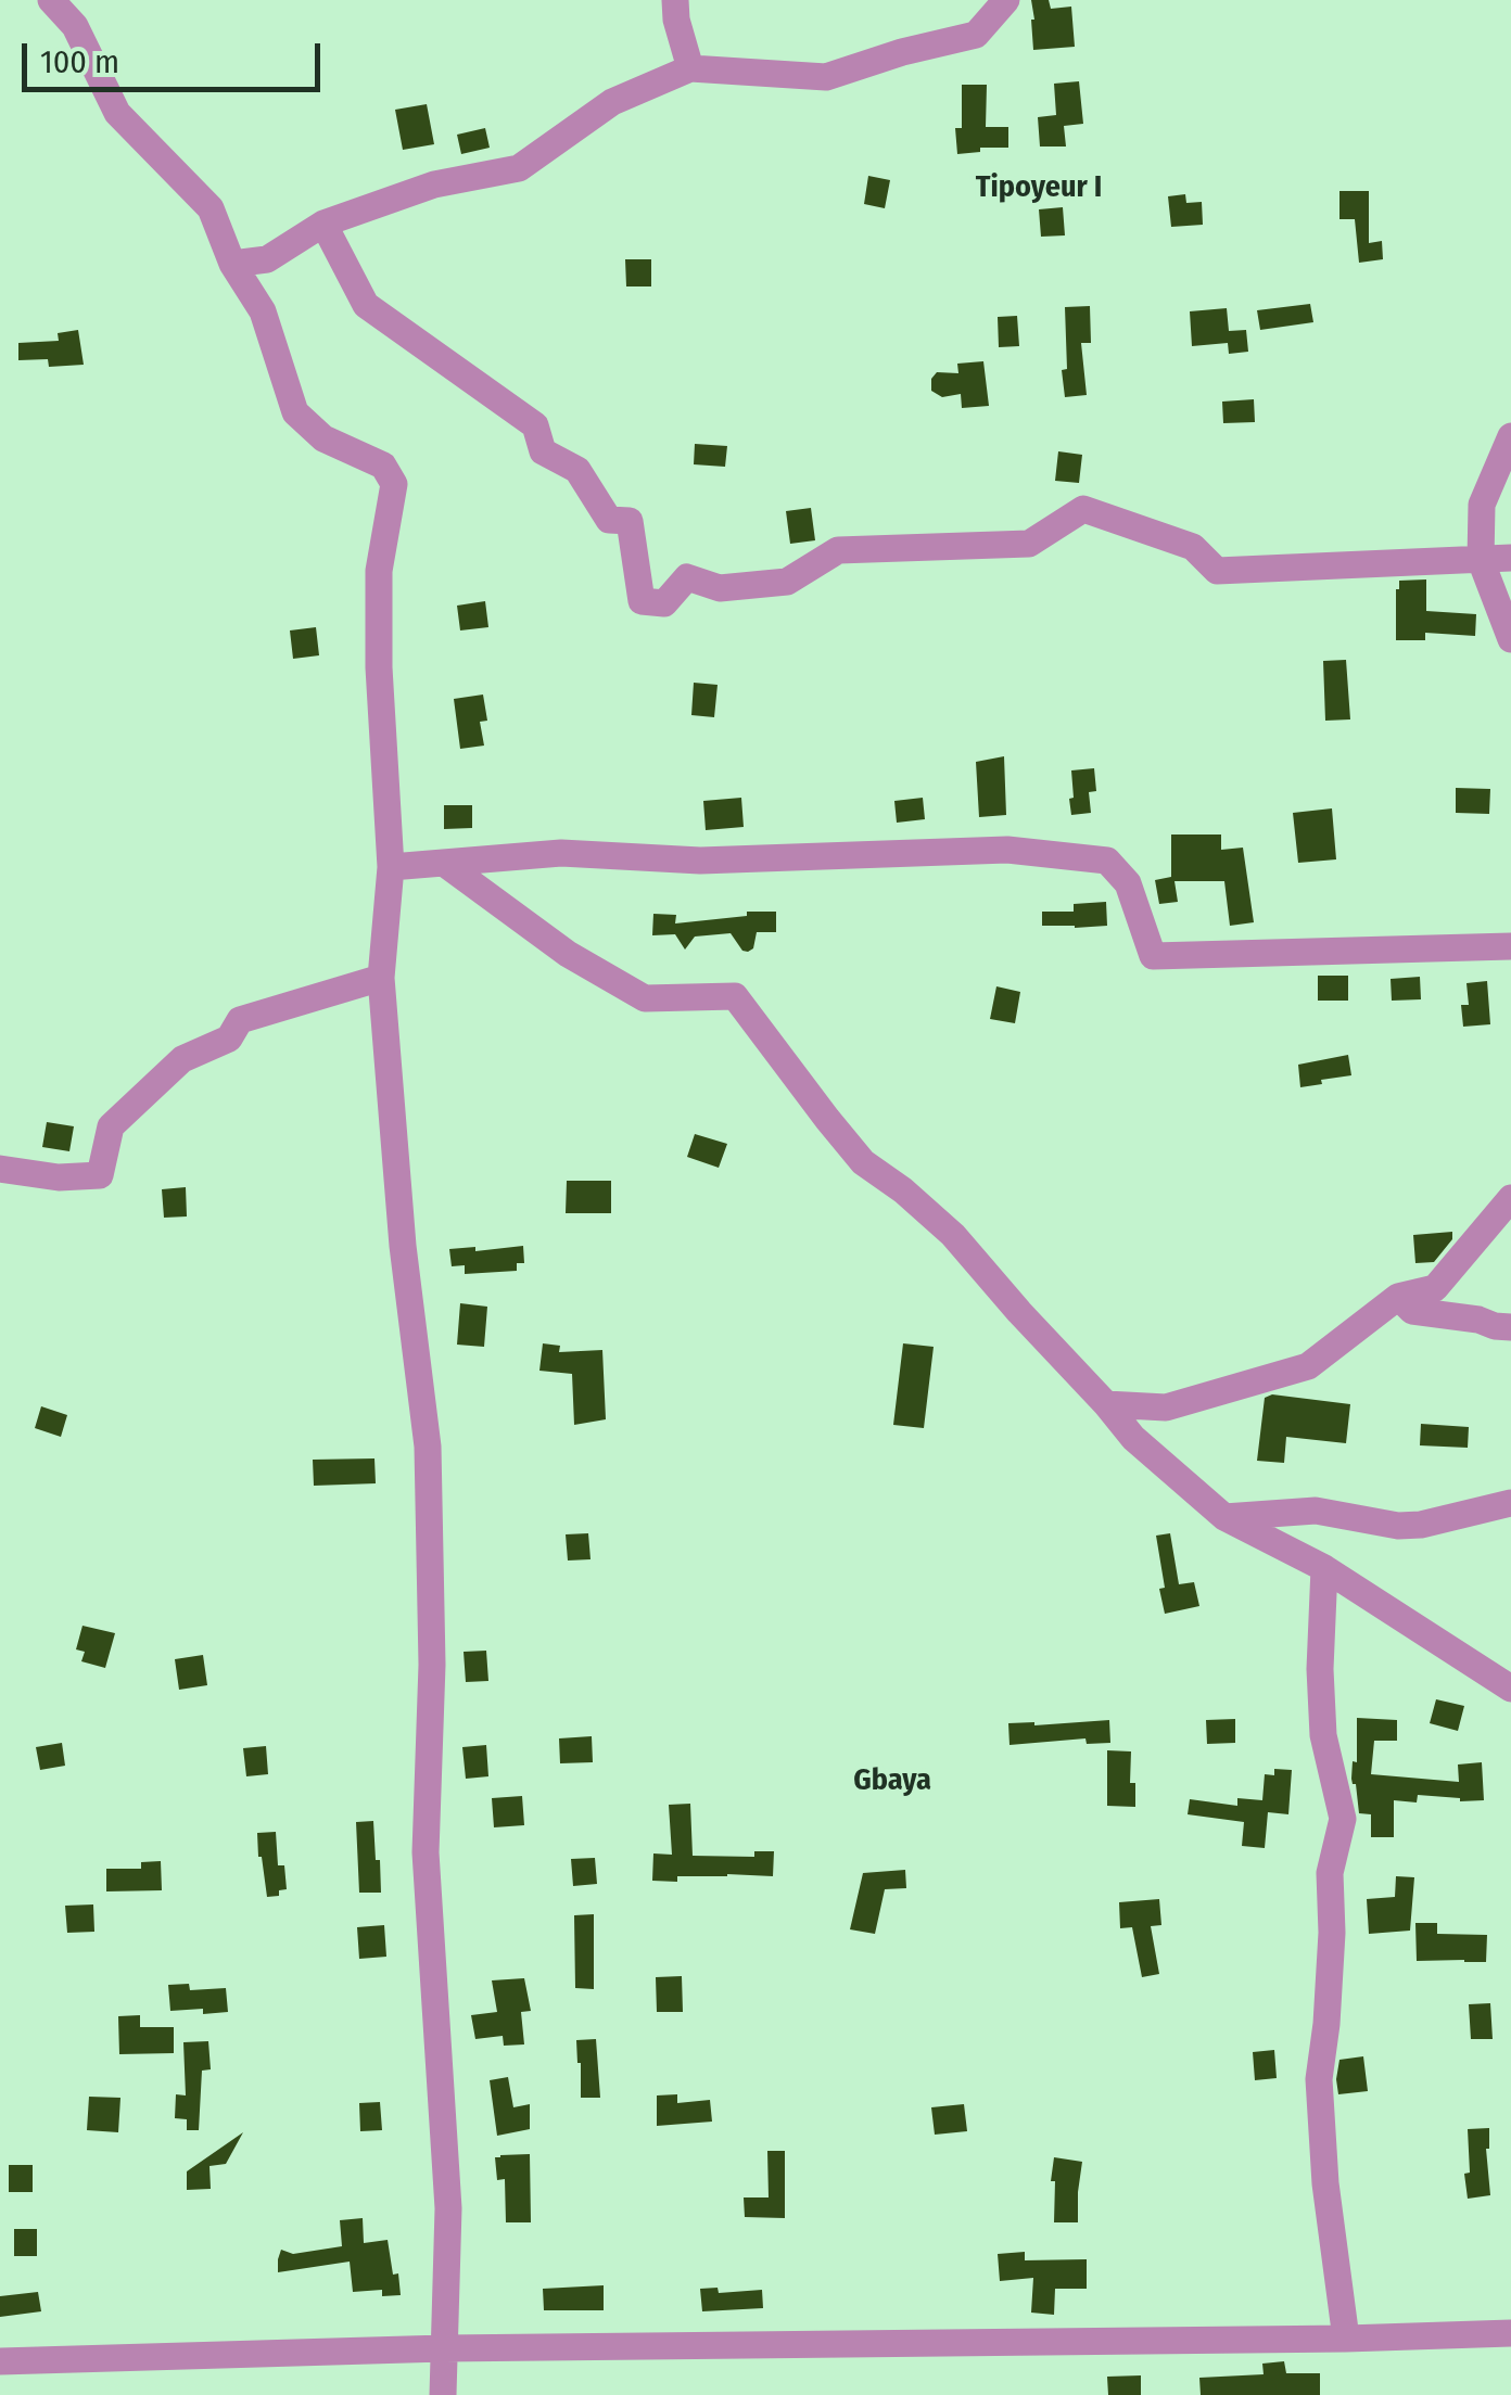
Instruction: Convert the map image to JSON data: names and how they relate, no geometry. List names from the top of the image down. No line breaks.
{"districts":["Tipoyeur I","Gbaya"],"scale_bar":"100 m"}
